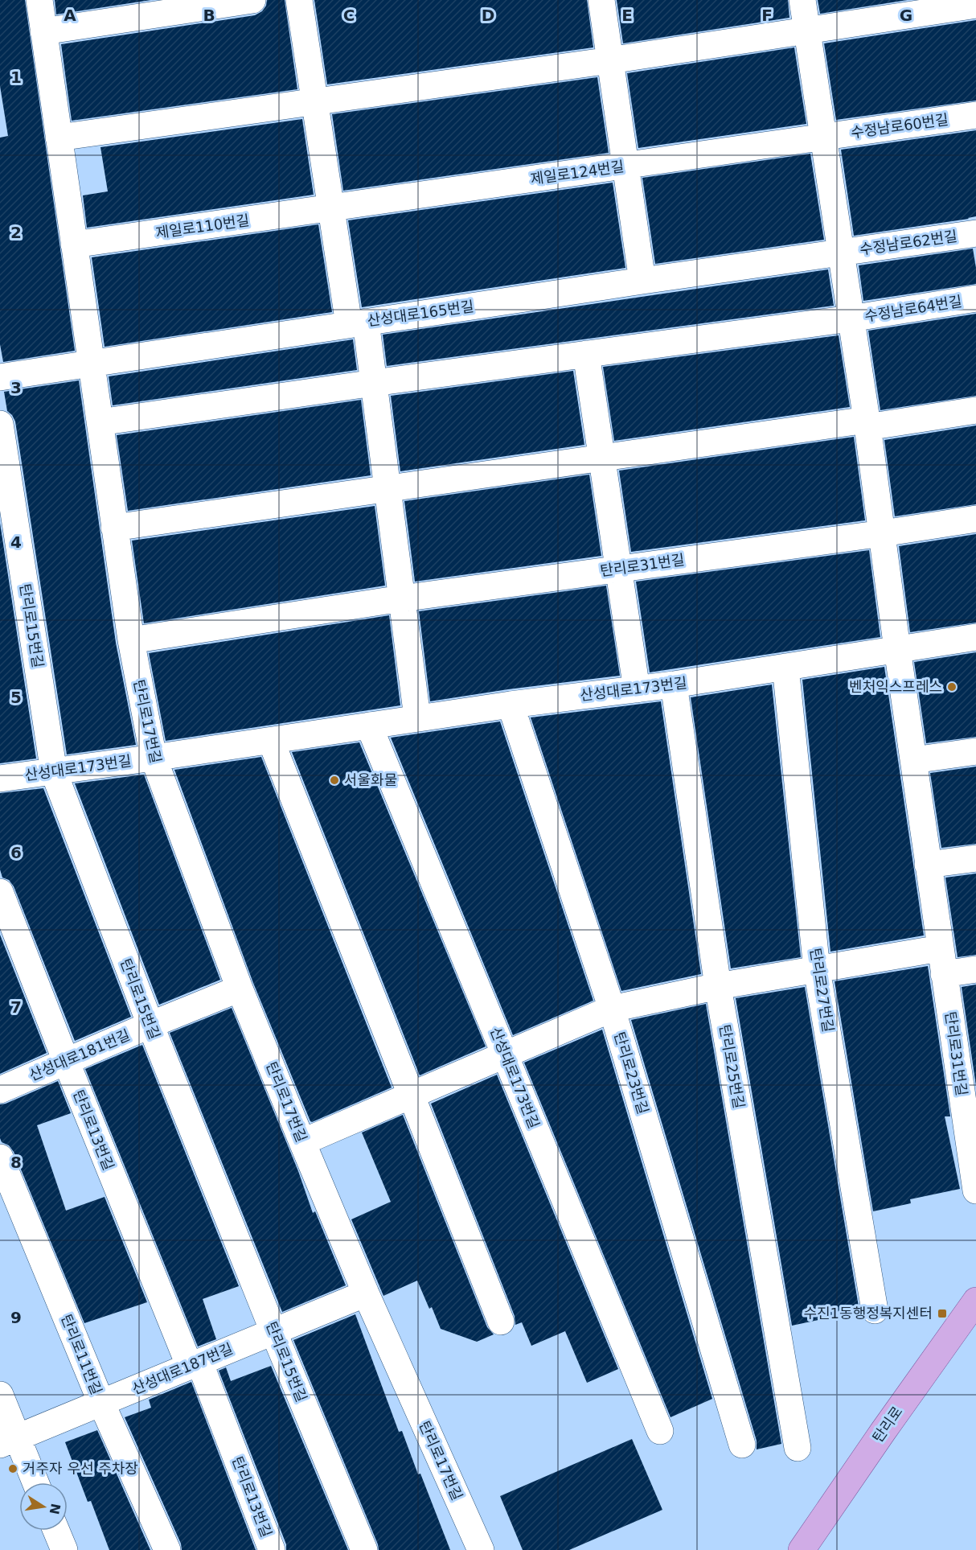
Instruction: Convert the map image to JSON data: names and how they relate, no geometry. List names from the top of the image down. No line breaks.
{"streets":{"main road":["탄리로"],"street":["수정남로60번길","제일로124번길","제일로110번길","수정남로62번길","수정남로64번길","산성대로165번길","탄리로31번길","탄리로15번길","산성대로173번길","탄리로17번길","탄리로27번길","산성대로181번길","탄리로25번길","탄리로23번길","탄리로13번길","탄리로11번길","산성대로187번길"]},"crossings":[["수정남로60번길","제일로124번길"],["제일로124번길","제일로110번길"],["수정남로62번길","산성대로165번길"],["수정남로62번길","탄리로31번길"],["수정남로64번길","탄리로31번길"],["산성대로165번길","탄리로31번길"],["산성대로165번길","탄리로17번길"],["탄리로31번길","산성대로173번길"],["탄리로15번길","산성대로173번길"],["탄리로15번길","산성대로181번길"],["탄리로15번길","산성대로187번길"],["산성대로173번길","탄리로17번길"],["산성대로173번길","탄리로27번길"],["산성대로173번길","탄리로25번길"],["산성대로173번길","탄리로23번길"],["탄리로17번길","산성대로181번길"],["탄리로17번길","산성대로187번길"],["산성대로181번길","탄리로13번길"],["탄리로13번길","산성대로187번길"],["탄리로11번길","산성대로187번길"]],"places":{"other":["벤처익스프레스","서울화물","거주자 우선 주차장"],"transit":["수진1동행정복지센터"]},"north":"right","grid":{"columns":["A","B","C","D","E","F","G"],"rows":["1","2","3","4","5","6","7","8","9"]}}
